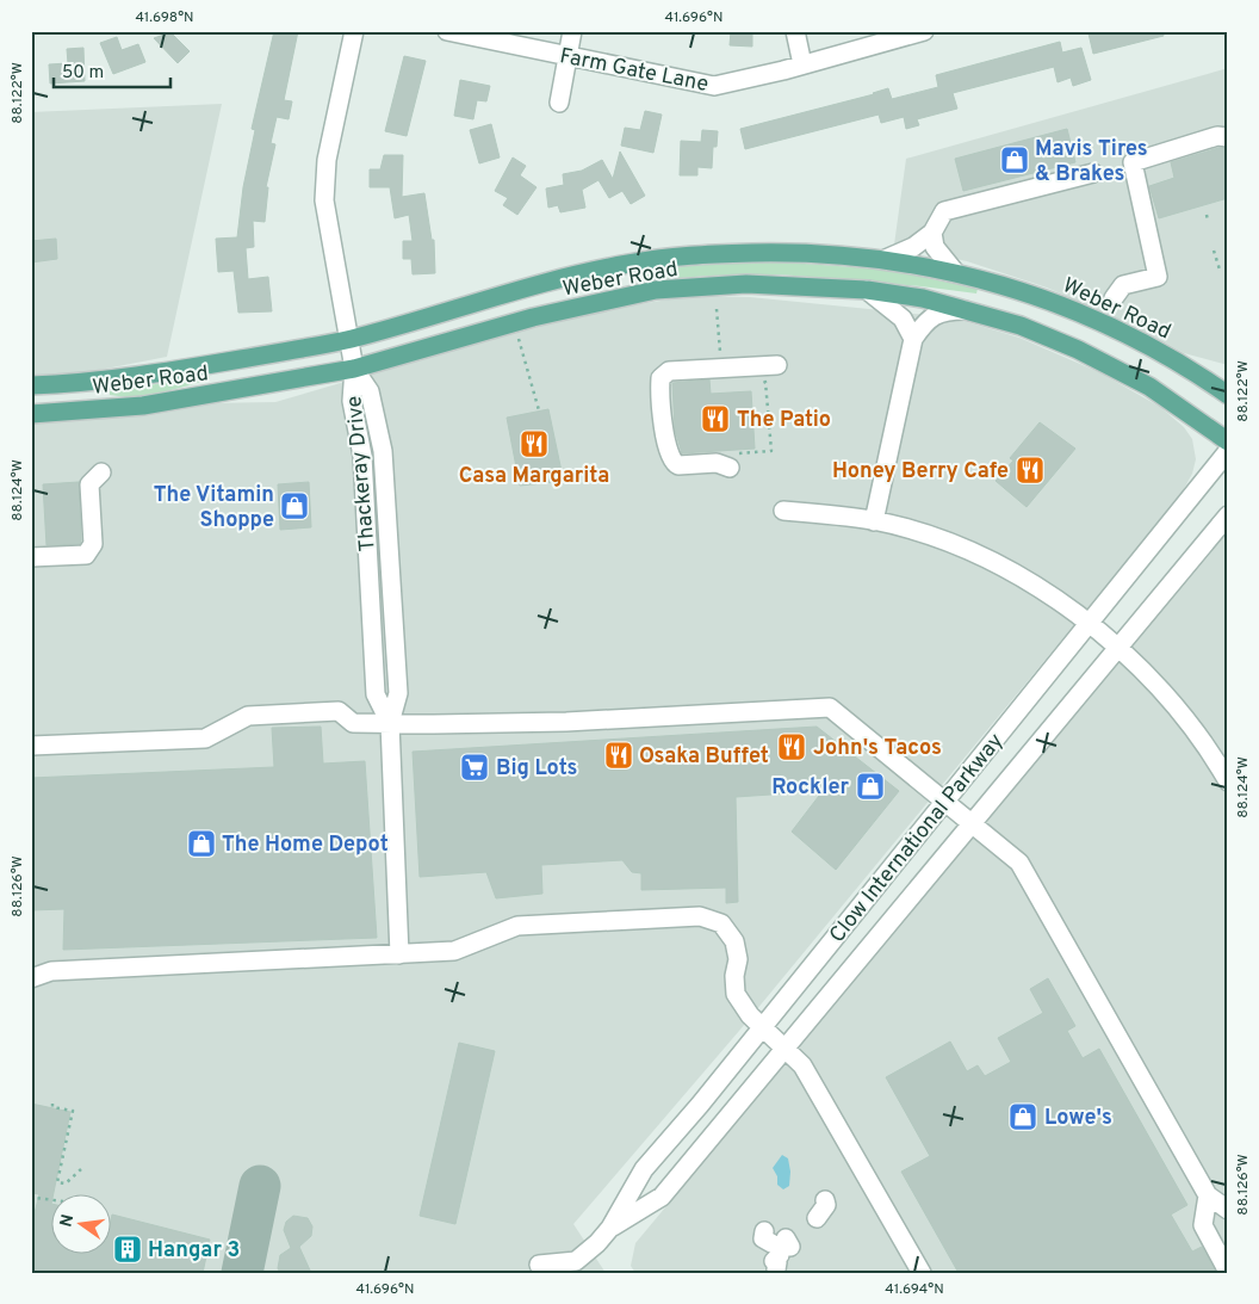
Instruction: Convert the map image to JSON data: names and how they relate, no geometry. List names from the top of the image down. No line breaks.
{"streets":{"main road":["Weber Road"],"street":["Farm Gate Lane","Thackeray Drive","Clow International Parkway"]},"crossings":[["Weber Road","Thackeray Drive"]],"places":{"shop":["Mavis Tires & Brakes","The Vitamin Shoppe","Rockler","The Home Depot","Lowe's"],"restaurant":["The Patio","Casa Margarita","Honey Berry Cafe","John's Tacos","Osaka Buffet"],"supermarket":["Big Lots"],"building":["Hangar 3"]},"scale_bar":"50 m","north":"left","coordinates":["41.698°N","41.696°N","88.122°W","88.124°W","88.126°W","41.694°N"]}
